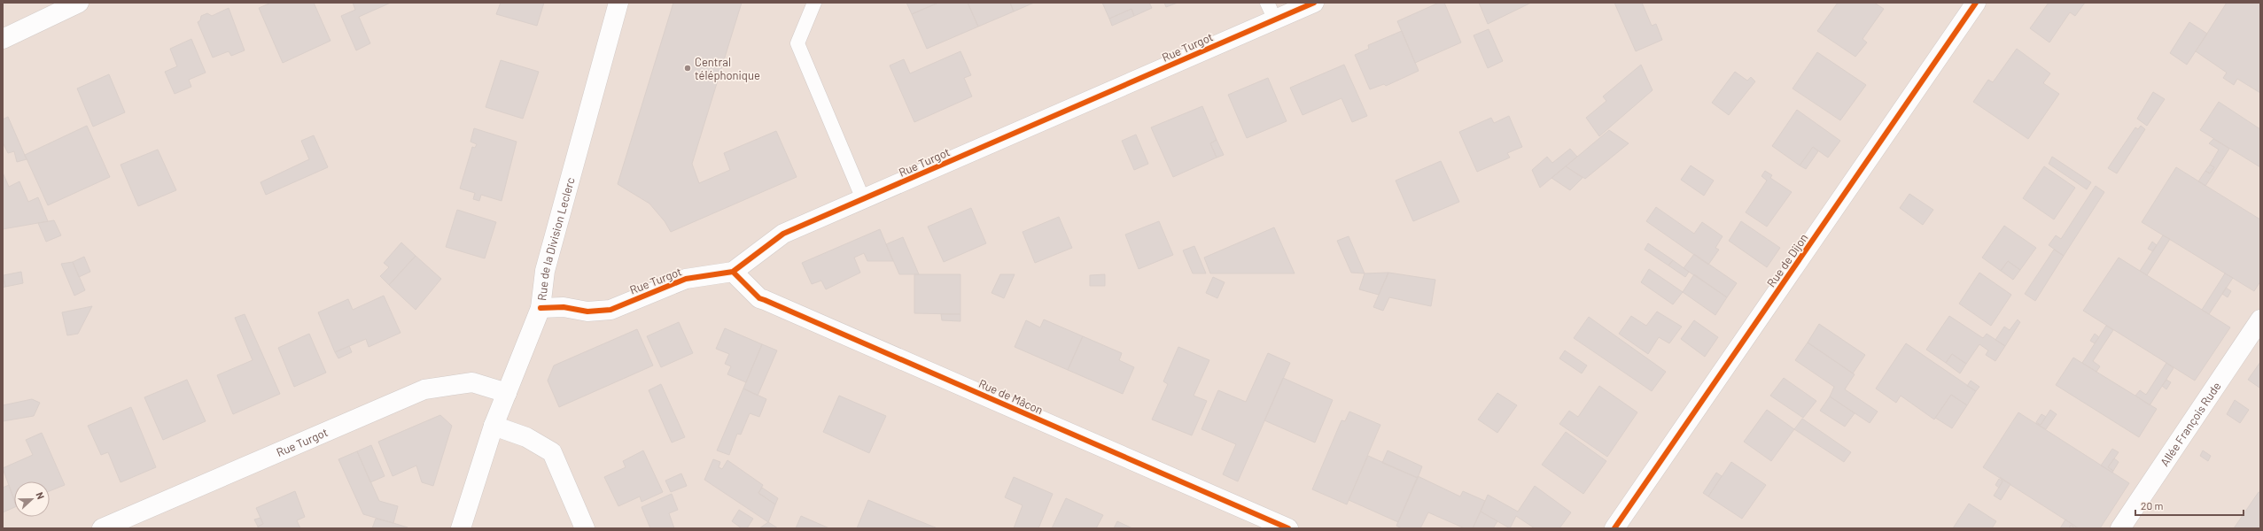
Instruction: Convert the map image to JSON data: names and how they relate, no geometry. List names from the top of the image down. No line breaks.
{"streets":{"street":["Rue Turgot","Rue de la Division Leclerc","Rue de Dijon","Rue de Mâcon","Allée François Rude"]},"crossings":[["Rue Turgot","Rue de la Division Leclerc"],["Rue Turgot","Rue de Mâcon"]],"places":["Central téléphonique"],"scale_bar":"20 m","north":"right"}
